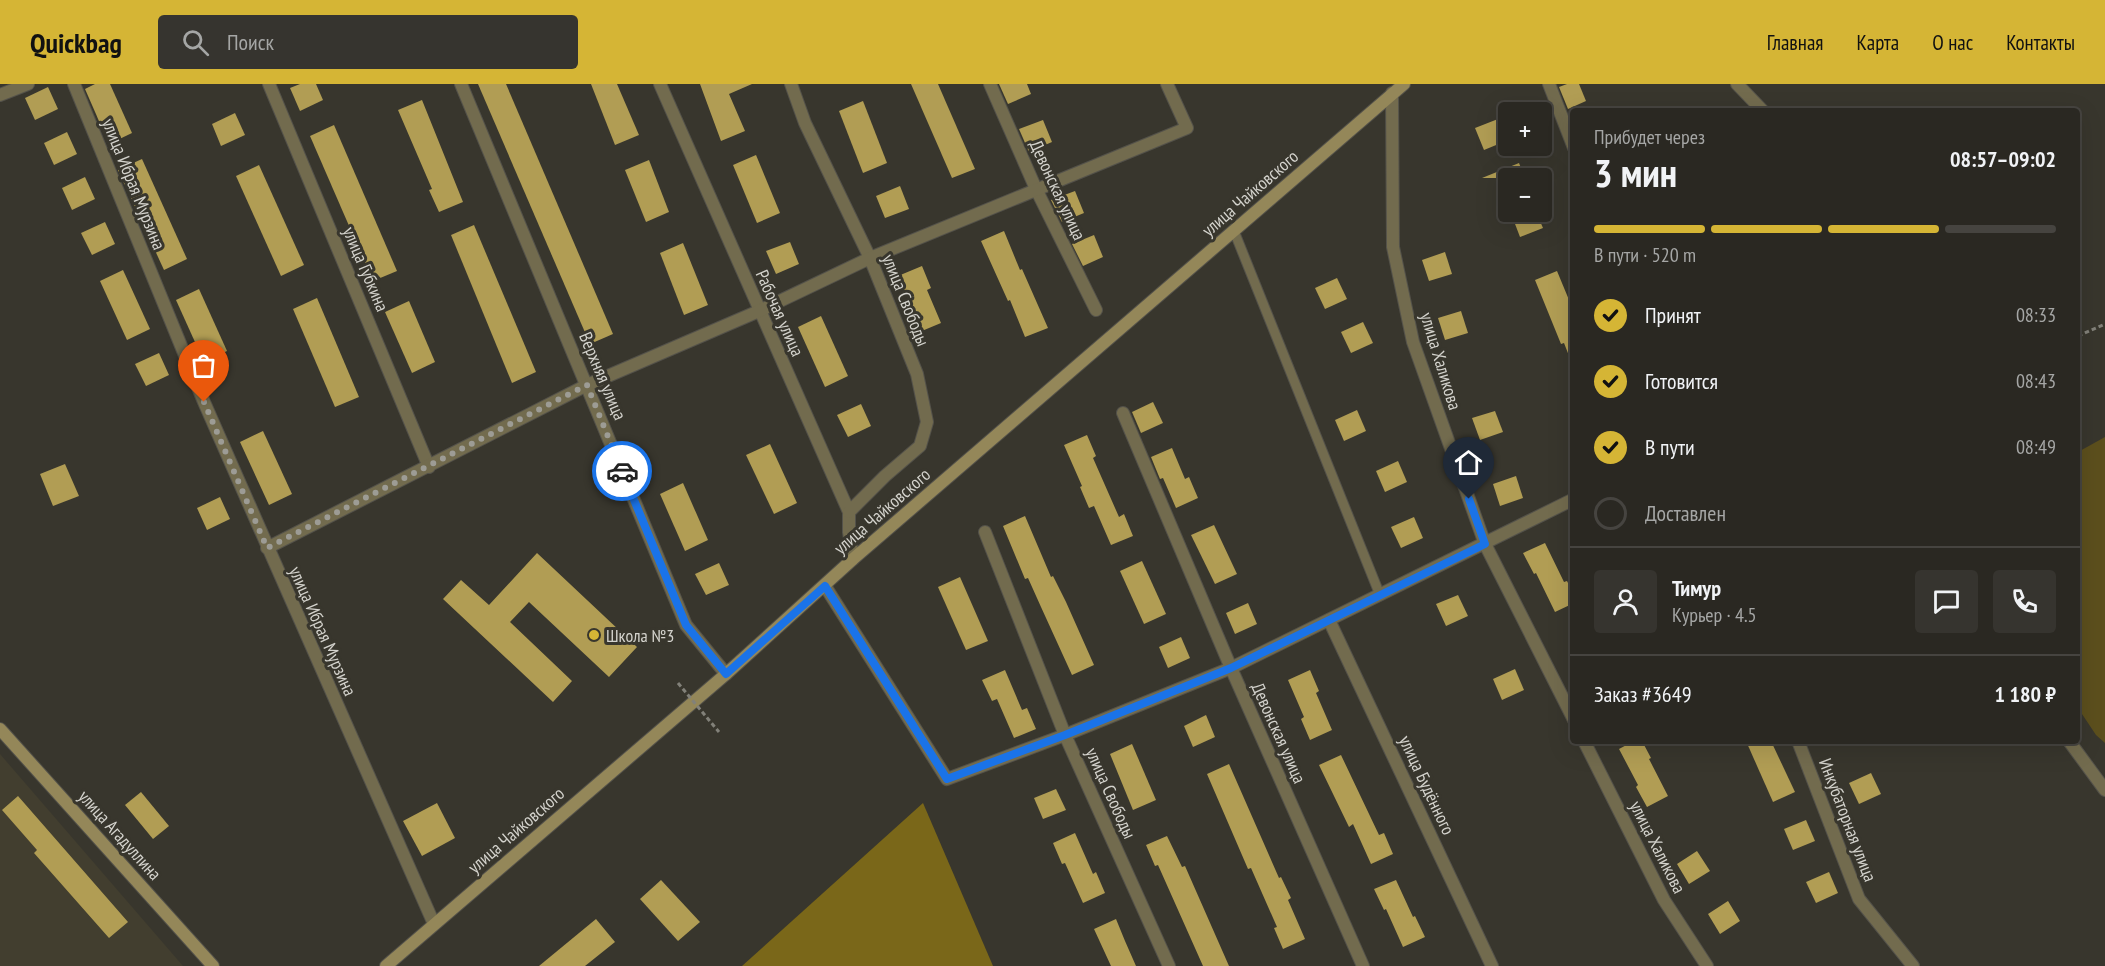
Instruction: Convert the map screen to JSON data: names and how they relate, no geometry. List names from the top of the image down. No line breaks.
{"streets":{"main road":["улица Чайковского","улица Агадуллина"],"street":["улица Ибрая Мурзина","Девонская улица","улица Губкина","улица Свободы","Рабочая улица","улица Халикова","Верхняя улица","улица Будённого","Инкубаторная улица"]},"crossings":[["улица Ибрая Мурзина","улица Чайковского"],["улица Чайковского","Рабочая улица"],["улица Чайковского","улица Халикова"],["улица Чайковского","Верхняя улица"],["улица Свободы","Рабочая улица"]],"places":["Школа №3"],"page":{"header":"Quickbag","search":"Поиск","nav":["Главная","Карта","О нас","Контакты"],"map_buttons":["+","−"],"heading":["3 мин","Прибудет через","08:57–09:02"],"panel":["Тимур","Курьер · 4.5","Заказ #3649","1 180 ₽"],"bar":"В пути · 520 m","list":[["Принят","08:33"],["Готовится","08:43"],["В пути","08:49"],"Доставлен"]}}
